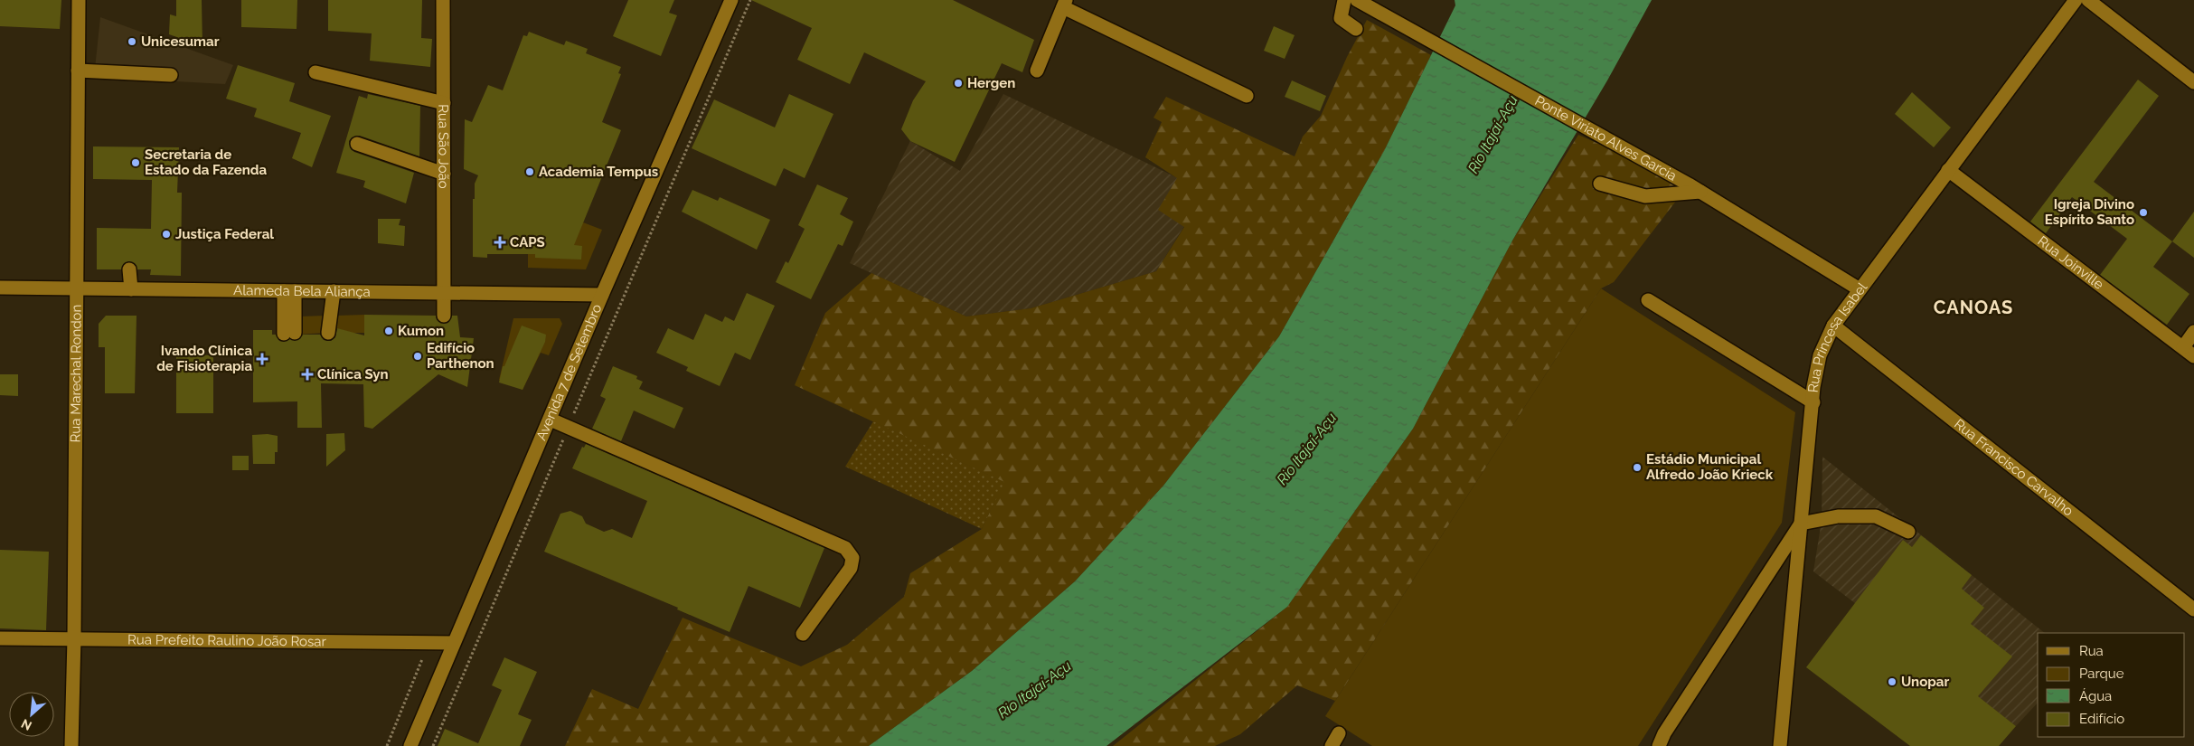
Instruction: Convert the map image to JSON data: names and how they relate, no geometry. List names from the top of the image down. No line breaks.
{"streets":{"street":["Ponte Viriato Alves Garcia","Rua São João","Rua Joinville","Alameda Bela Aliança","Rua Princesa Isabel","Avenida 7 de Setembro","Rua Marechal Rondon","Rua Francisco Carvalho","Rua Prefeito Raulino João Rosar"]},"crossings":[["Ponte Viriato Alves Garcia","Rua Princesa Isabel"],["Rua São João","Alameda Bela Aliança"],["Rua Joinville","Rua Princesa Isabel"],["Alameda Bela Aliança","Avenida 7 de Setembro"],["Alameda Bela Aliança","Rua Marechal Rondon"],["Rua Princesa Isabel","Rua Francisco Carvalho"],["Avenida 7 de Setembro","Rua Prefeito Raulino João Rosar"],["Rua Marechal Rondon","Rua Prefeito Raulino João Rosar"]],"districts":["CANOAS"],"water":["Rio Itajaí-Açu"],"places":{"other":["Unicesumar","Hergen","Secretaria de Estado da Fazenda","Academia Tempus","Igreja Divino Espírito Santo","Justiça Federal","Kumon","Edifício Parthenon","Estádio Municipal Alfredo João Krieck","Unopar"],"health":["CAPS","Ivando Clínica de Fisioterapia","Clínica Syn"]},"legend":["Rua","Parque","Água","Edifício"],"north":"bottom left"}
